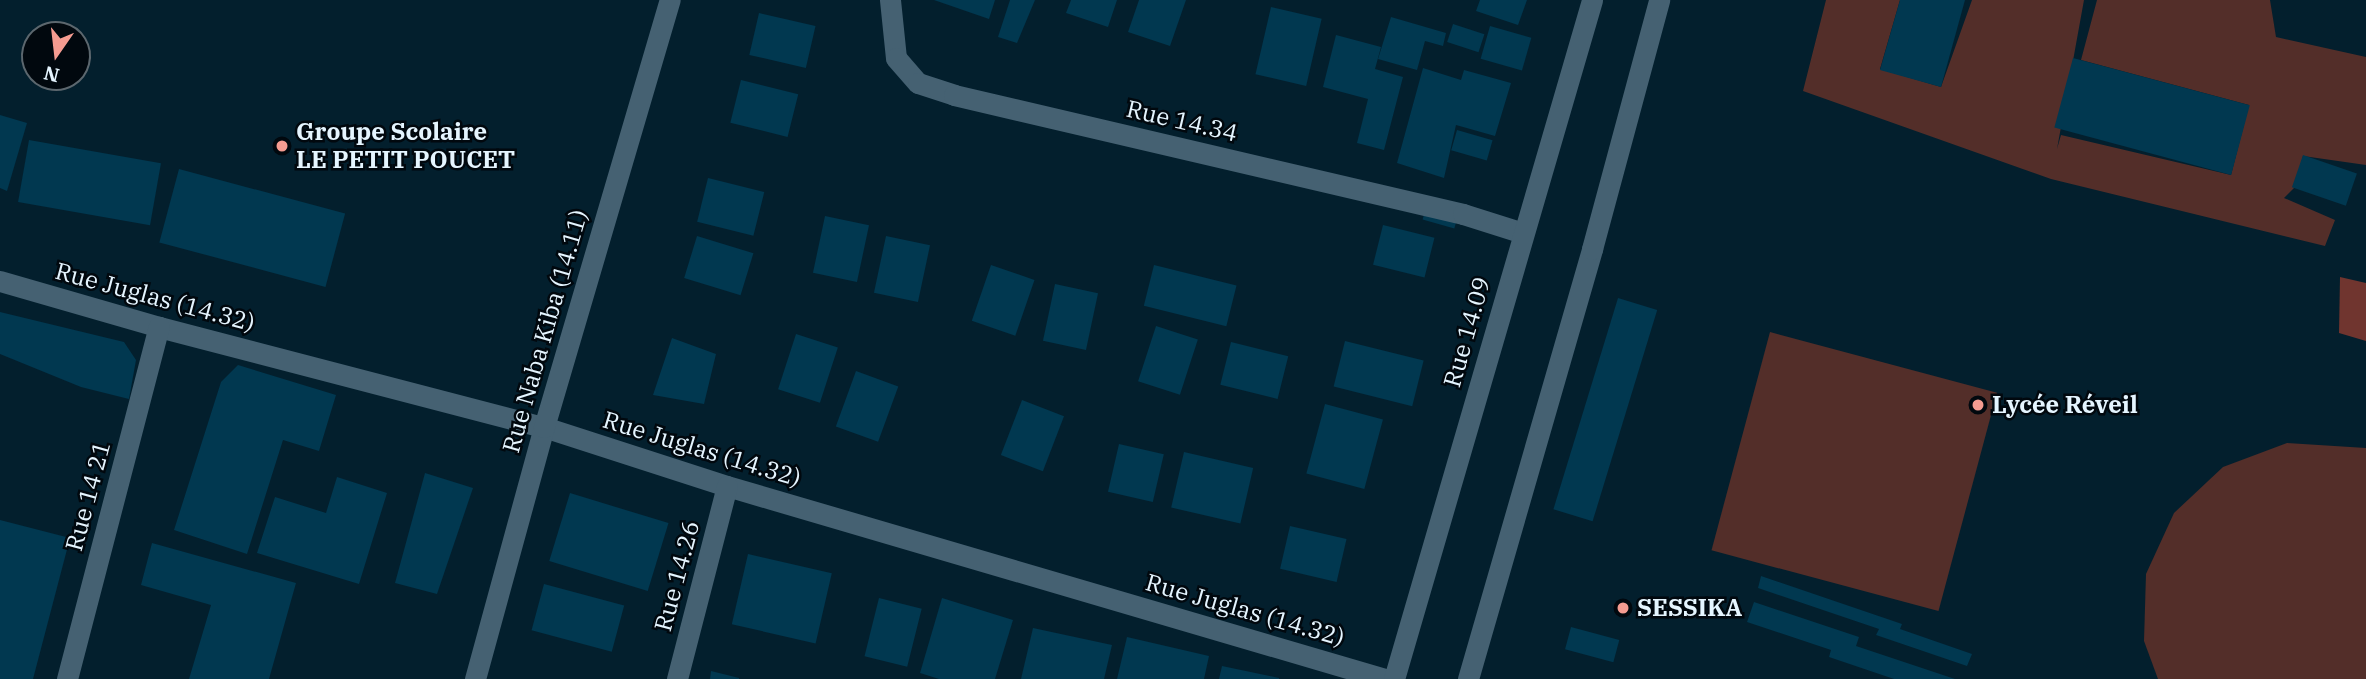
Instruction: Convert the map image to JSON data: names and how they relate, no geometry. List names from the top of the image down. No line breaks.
{"streets":{"street":["Rue 14.34","Rue Juglas (14.32)","Rue Naba Kiba (14.11)","Rue 14.09","Rue 14 21","Rue 14.26"]},"crossings":[["Rue 14.34","Rue 14.09"],["Rue Juglas (14.32)","Rue Naba Kiba (14.11)"],["Rue Juglas (14.32)","Rue 14 21"],["Rue Juglas (14.32)","Rue 14.26"]],"places":["Groupe Scolaire LE PETIT POUCET","Lycée Réveil","SESSIKA"],"north":"bottom"}
